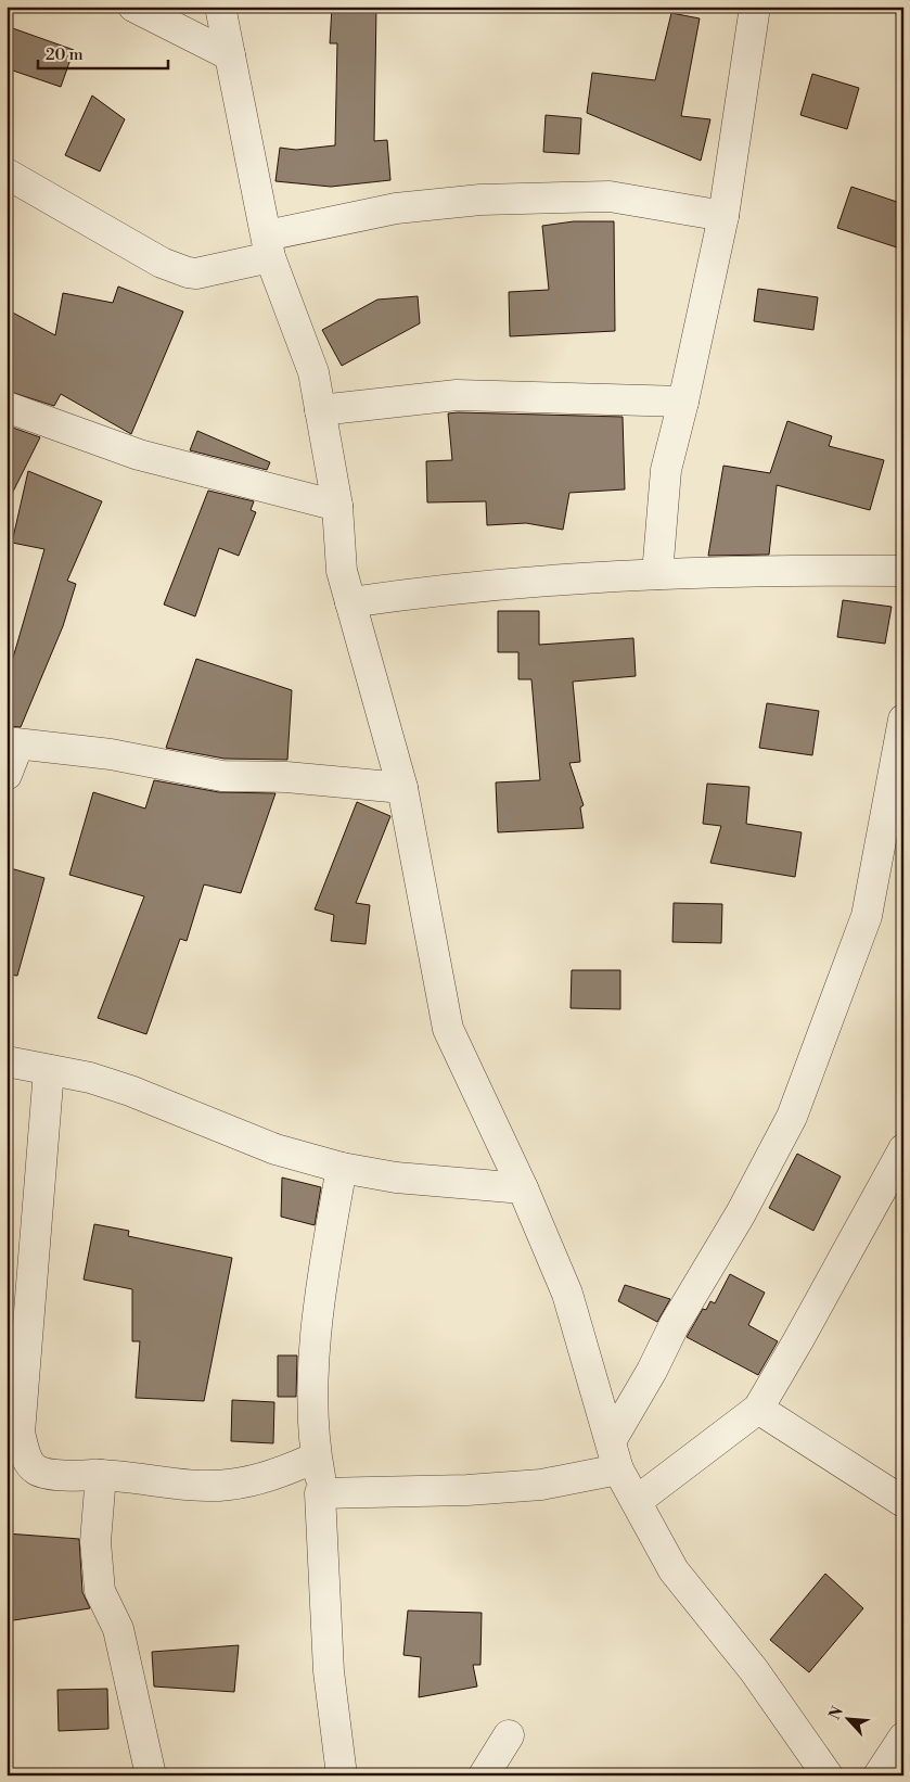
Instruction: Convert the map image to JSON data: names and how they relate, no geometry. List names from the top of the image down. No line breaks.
{"scale_bar":"20 m","north":"top left"}
